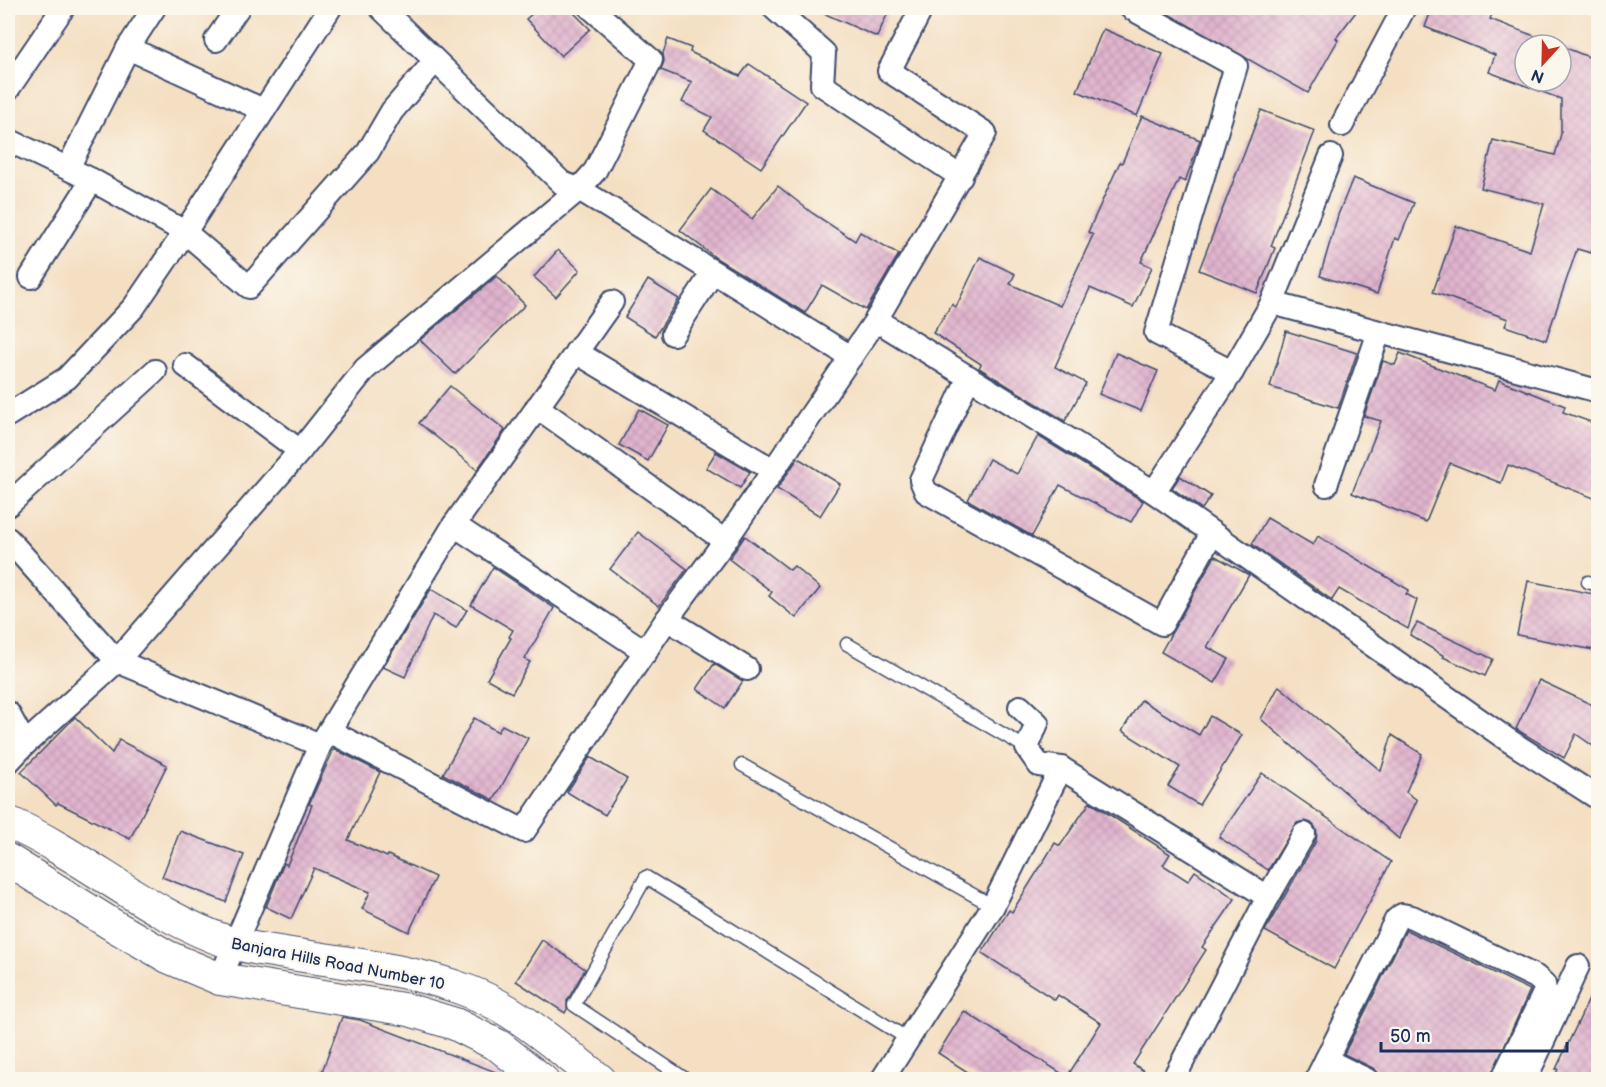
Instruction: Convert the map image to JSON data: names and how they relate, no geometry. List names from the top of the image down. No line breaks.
{"streets":{"main road":["Banjara Hills Road Number 10"]},"scale_bar":"50 m","north":"bottom"}
